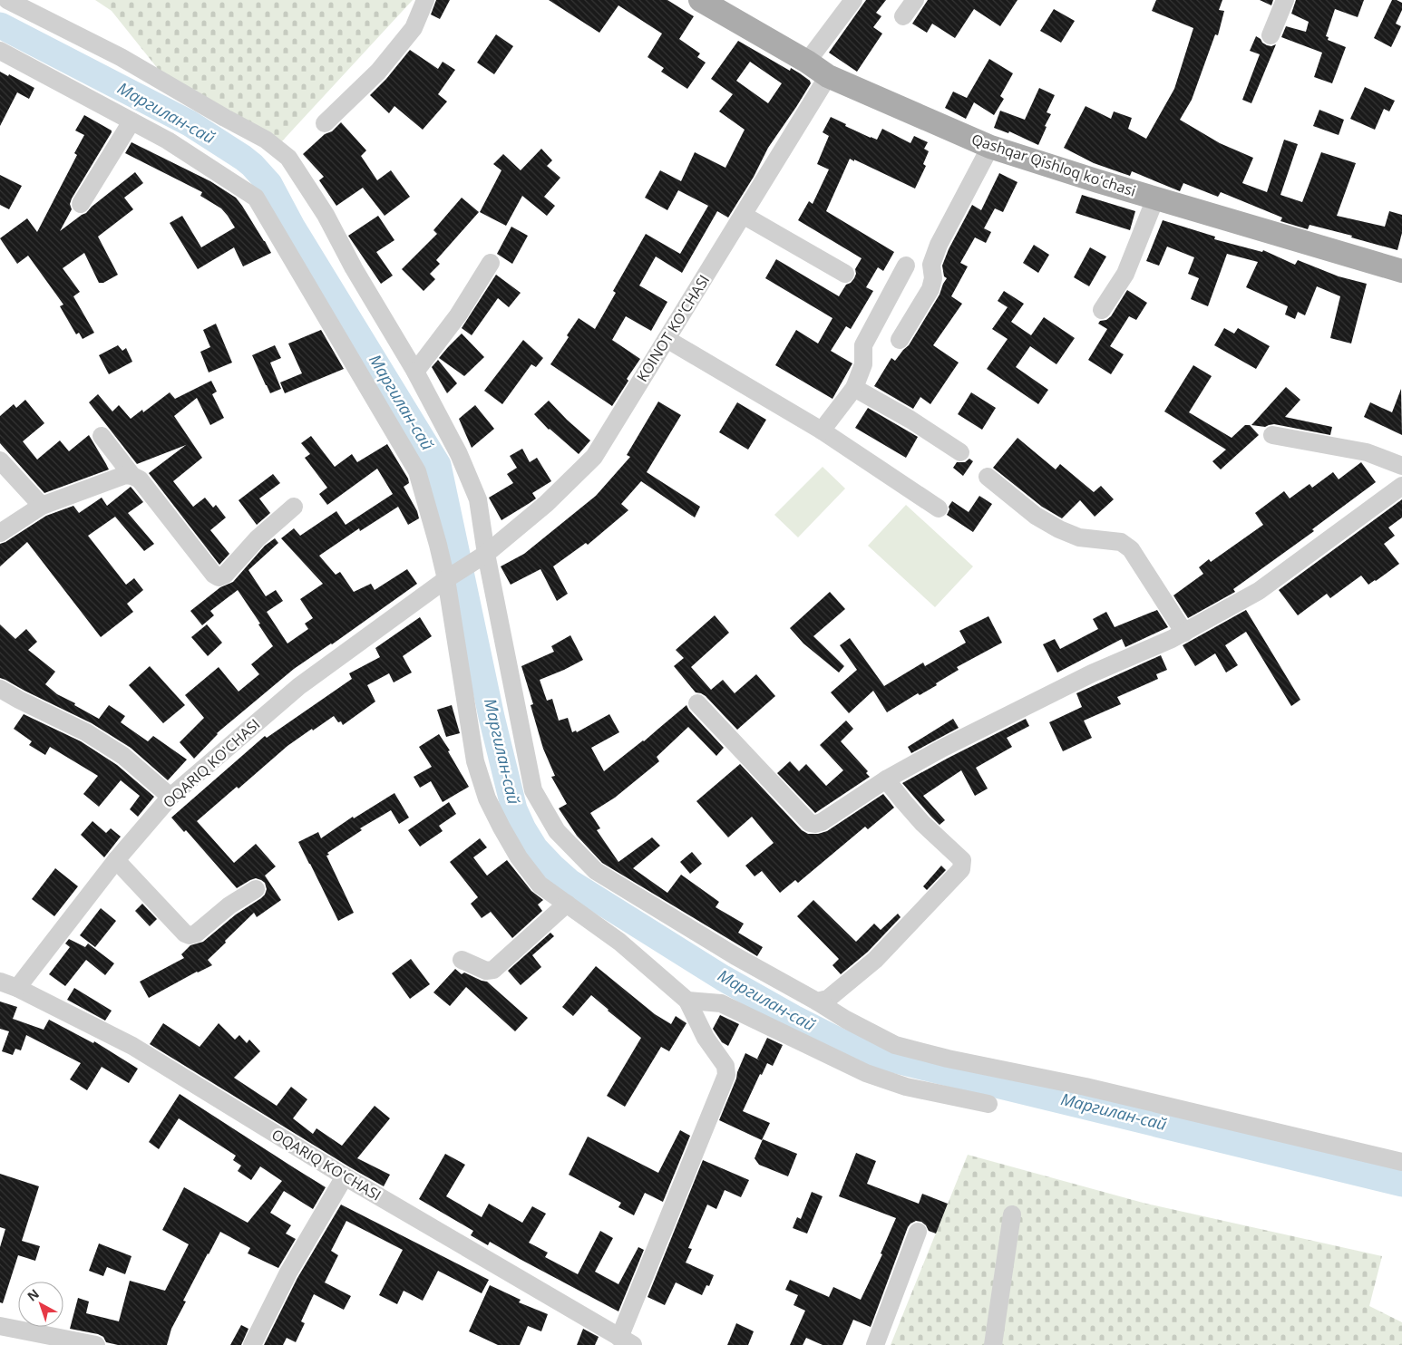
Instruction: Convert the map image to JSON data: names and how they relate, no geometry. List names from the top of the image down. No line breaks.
{"streets":{"main road":["Qashqar Qishloq koʻchasi"],"street":["KOINOT KO'CHASI","OQARIQ KO'CHASI"]},"crossings":[["Qashqar Qishloq koʻchasi","KOINOT KO'CHASI"],["KOINOT KO'CHASI","OQARIQ KO'CHASI"]],"water":["Маргилан-сай"],"north":"top left"}
